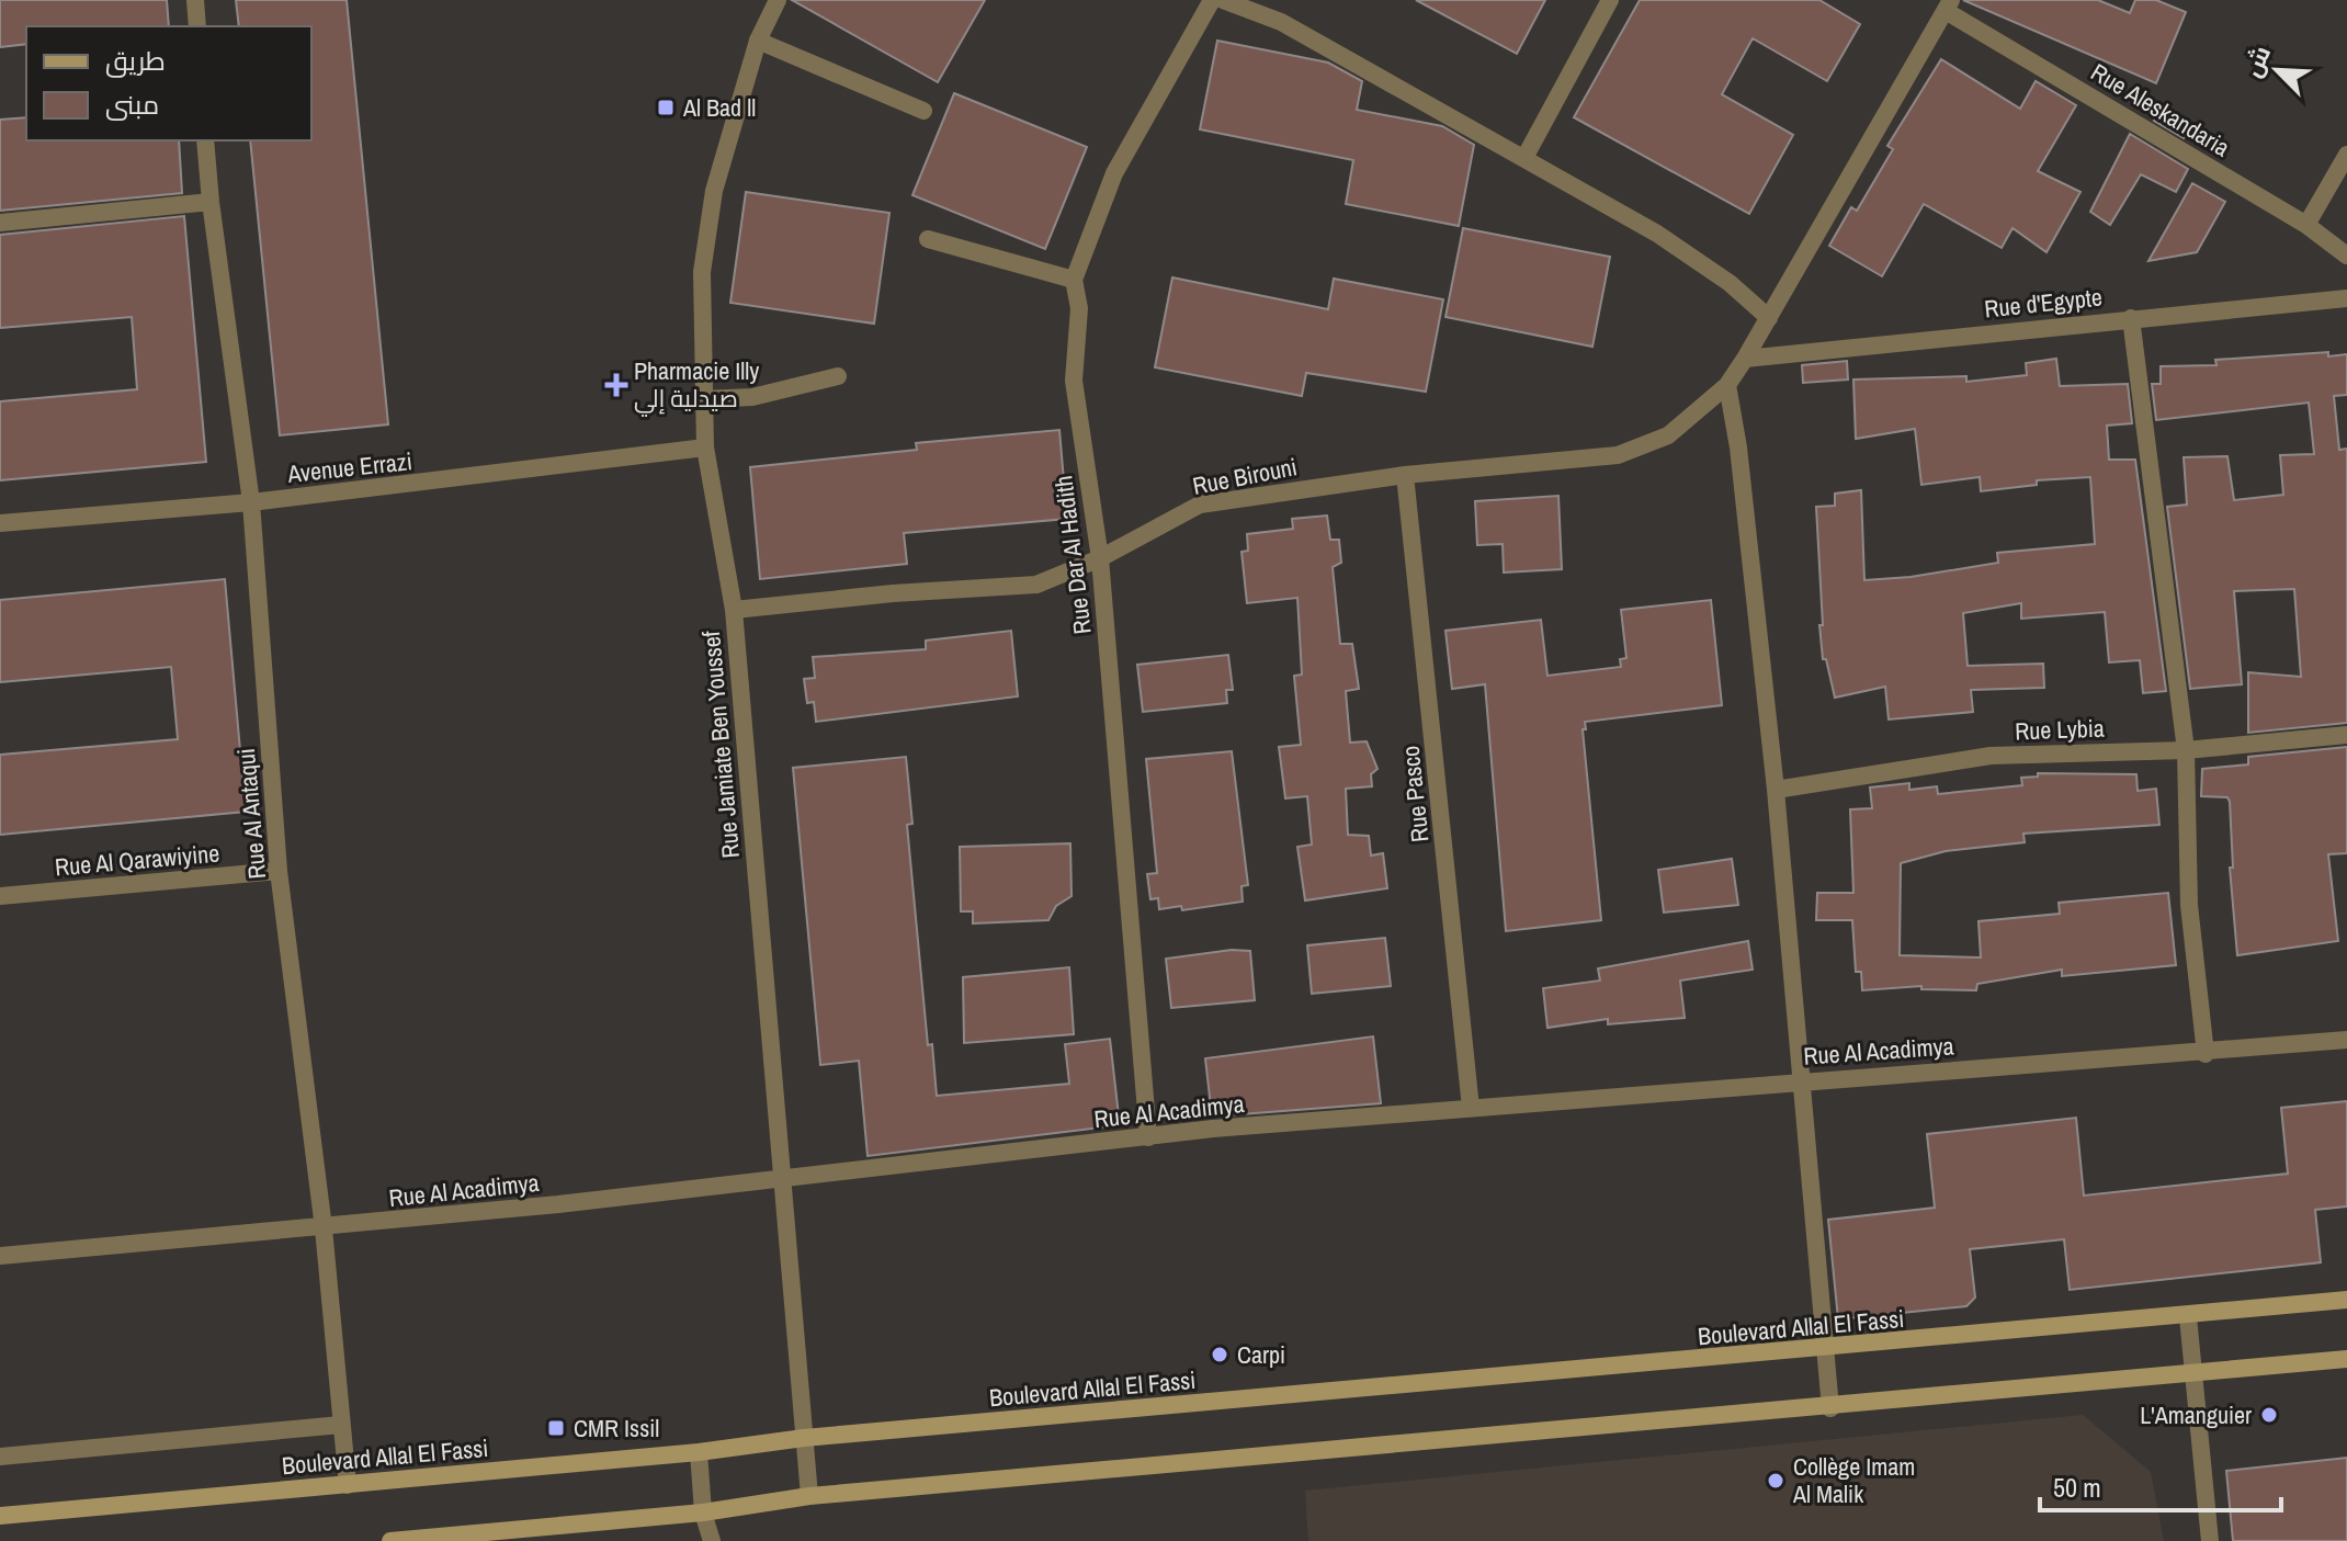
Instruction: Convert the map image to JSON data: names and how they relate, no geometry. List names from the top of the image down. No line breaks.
{"streets":{"main road":["Boulevard Allal El Fassi"],"street":["Rue Aleskandaria","Rue d'Egypte","Avenue Errazi","Rue Birouni","Rue Dar Al Hadith","Rue Lybia","Rue Jamiate Ben Youssef","Rue Pasco","Rue Al Antaqui","Rue Al Qarawiyine","Rue Al Acadimya"]},"crossings":[["Rue Aleskandaria","Rue Birouni"],["Rue d'Egypte","Rue Birouni"],["Avenue Errazi","Rue Jamiate Ben Youssef"],["Avenue Errazi","Rue Al Antaqui"],["Rue Birouni","Rue Dar Al Hadith"],["Rue Birouni","Rue Jamiate Ben Youssef"],["Rue Birouni","Rue Pasco"],["Rue Dar Al Hadith","Rue Al Acadimya"],["Rue Jamiate Ben Youssef","Rue Al Acadimya"],["Rue Jamiate Ben Youssef","Boulevard Allal El Fassi"],["Rue Pasco","Rue Al Acadimya"],["Rue Al Antaqui","Rue Al Qarawiyine"],["Rue Al Antaqui","Rue Al Acadimya"],["Rue Al Antaqui","Boulevard Allal El Fassi"]],"places":{"transit":["Al Bad ll","CMR Issil"],"health":["Pharmacie Illy صيدلية إلي"],"other":["Carpi","L'Amanguier","Collège Imam Al Malik"]},"legend":["طريق","مبنى"],"scale_bar":"50 m","north":"top left"}
